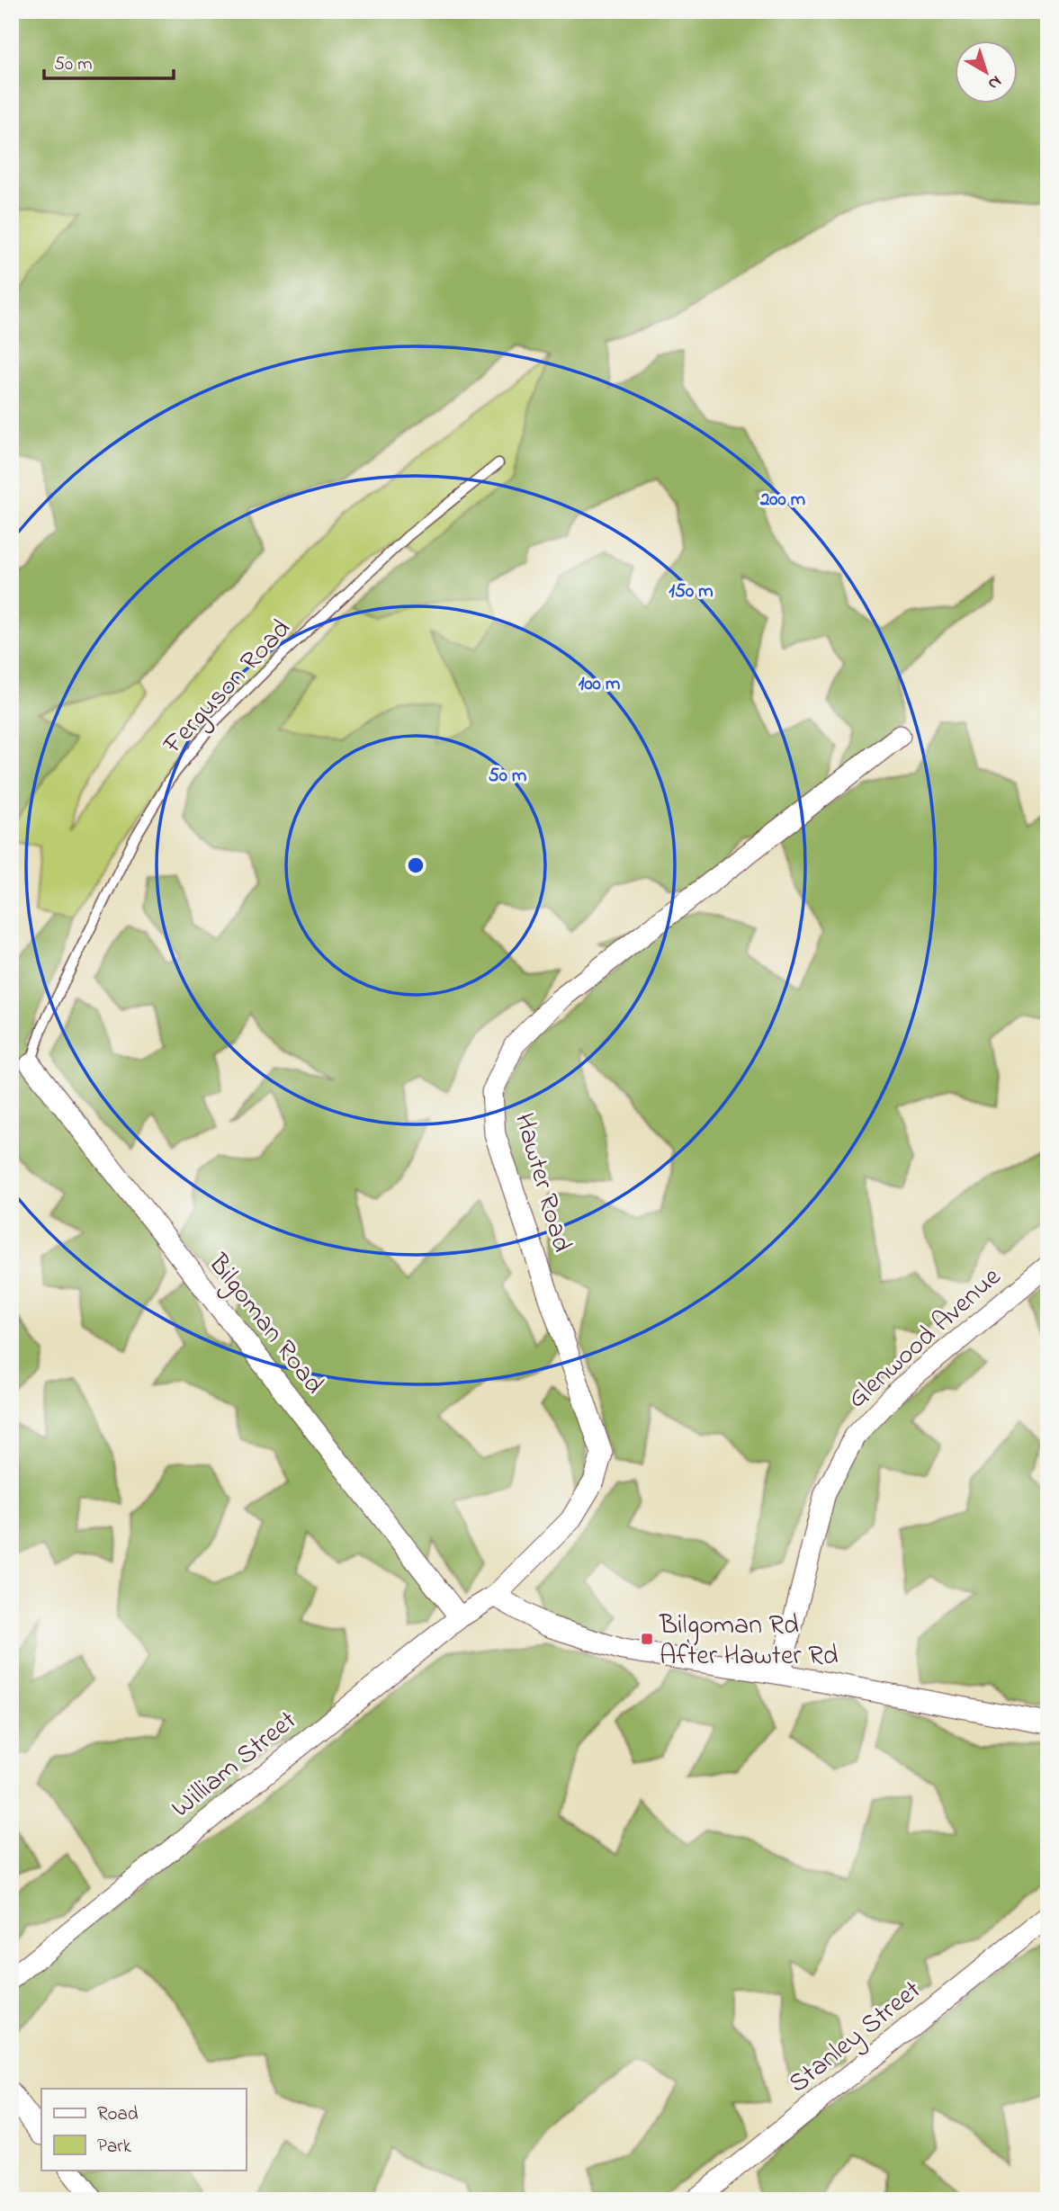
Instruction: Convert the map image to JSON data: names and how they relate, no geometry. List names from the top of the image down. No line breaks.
{"streets":{"street":["Hawter Road","Bilgoman Road","Glenwood Avenue","William Street","Stanley Street"],"lane":["Ferguson Road"]},"crossings":[["Ferguson Road","Bilgoman Road"],["Hawter Road","William Street"],["Bilgoman Road","William Street"]],"places":{"transit":["Bilgoman Rd After Hawter Rd"]},"legend":["Road","Park"],"scale_bar":"50 m","north":"bottom right","rings":["200 m","150 m","100 m","50 m"]}
